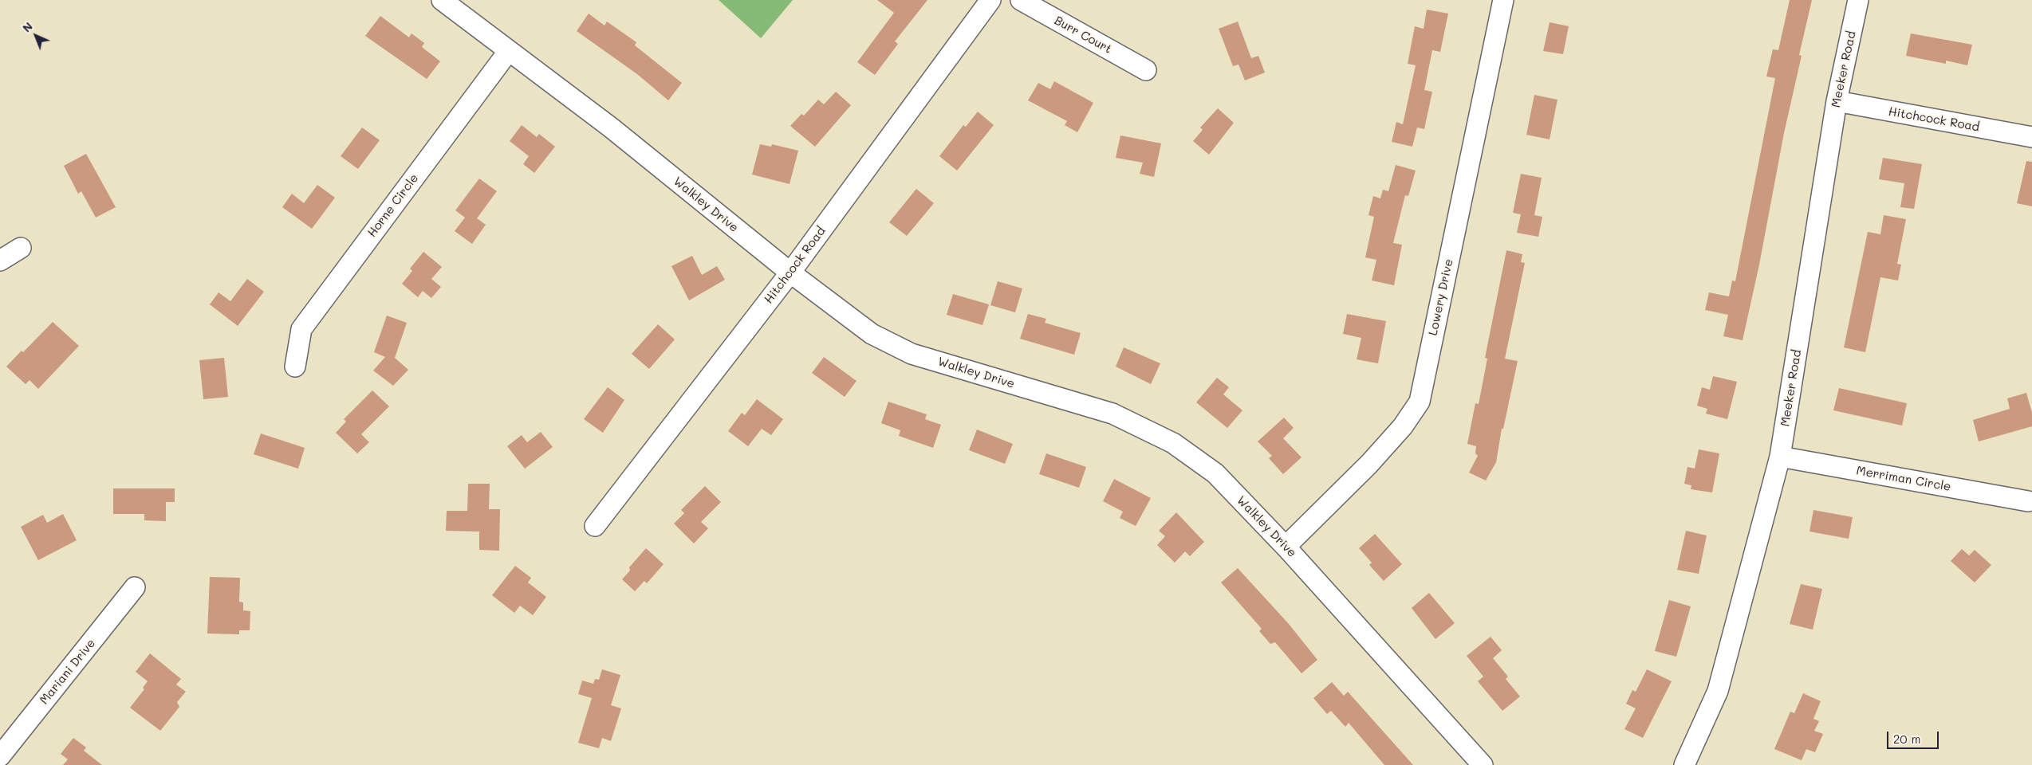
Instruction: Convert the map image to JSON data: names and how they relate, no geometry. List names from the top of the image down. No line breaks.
{"streets":{"street":["Burr Court","Meeker Road","Hitchcock Road","Walkley Drive","Horne Circle","Lowery Drive","Merriman Circle","Mariani Drive"]},"crossings":[["Meeker Road","Hitchcock Road"],["Meeker Road","Merriman Circle"],["Hitchcock Road","Walkley Drive"],["Walkley Drive","Horne Circle"],["Walkley Drive","Lowery Drive"]],"scale_bar":"20 m","north":"top left"}
